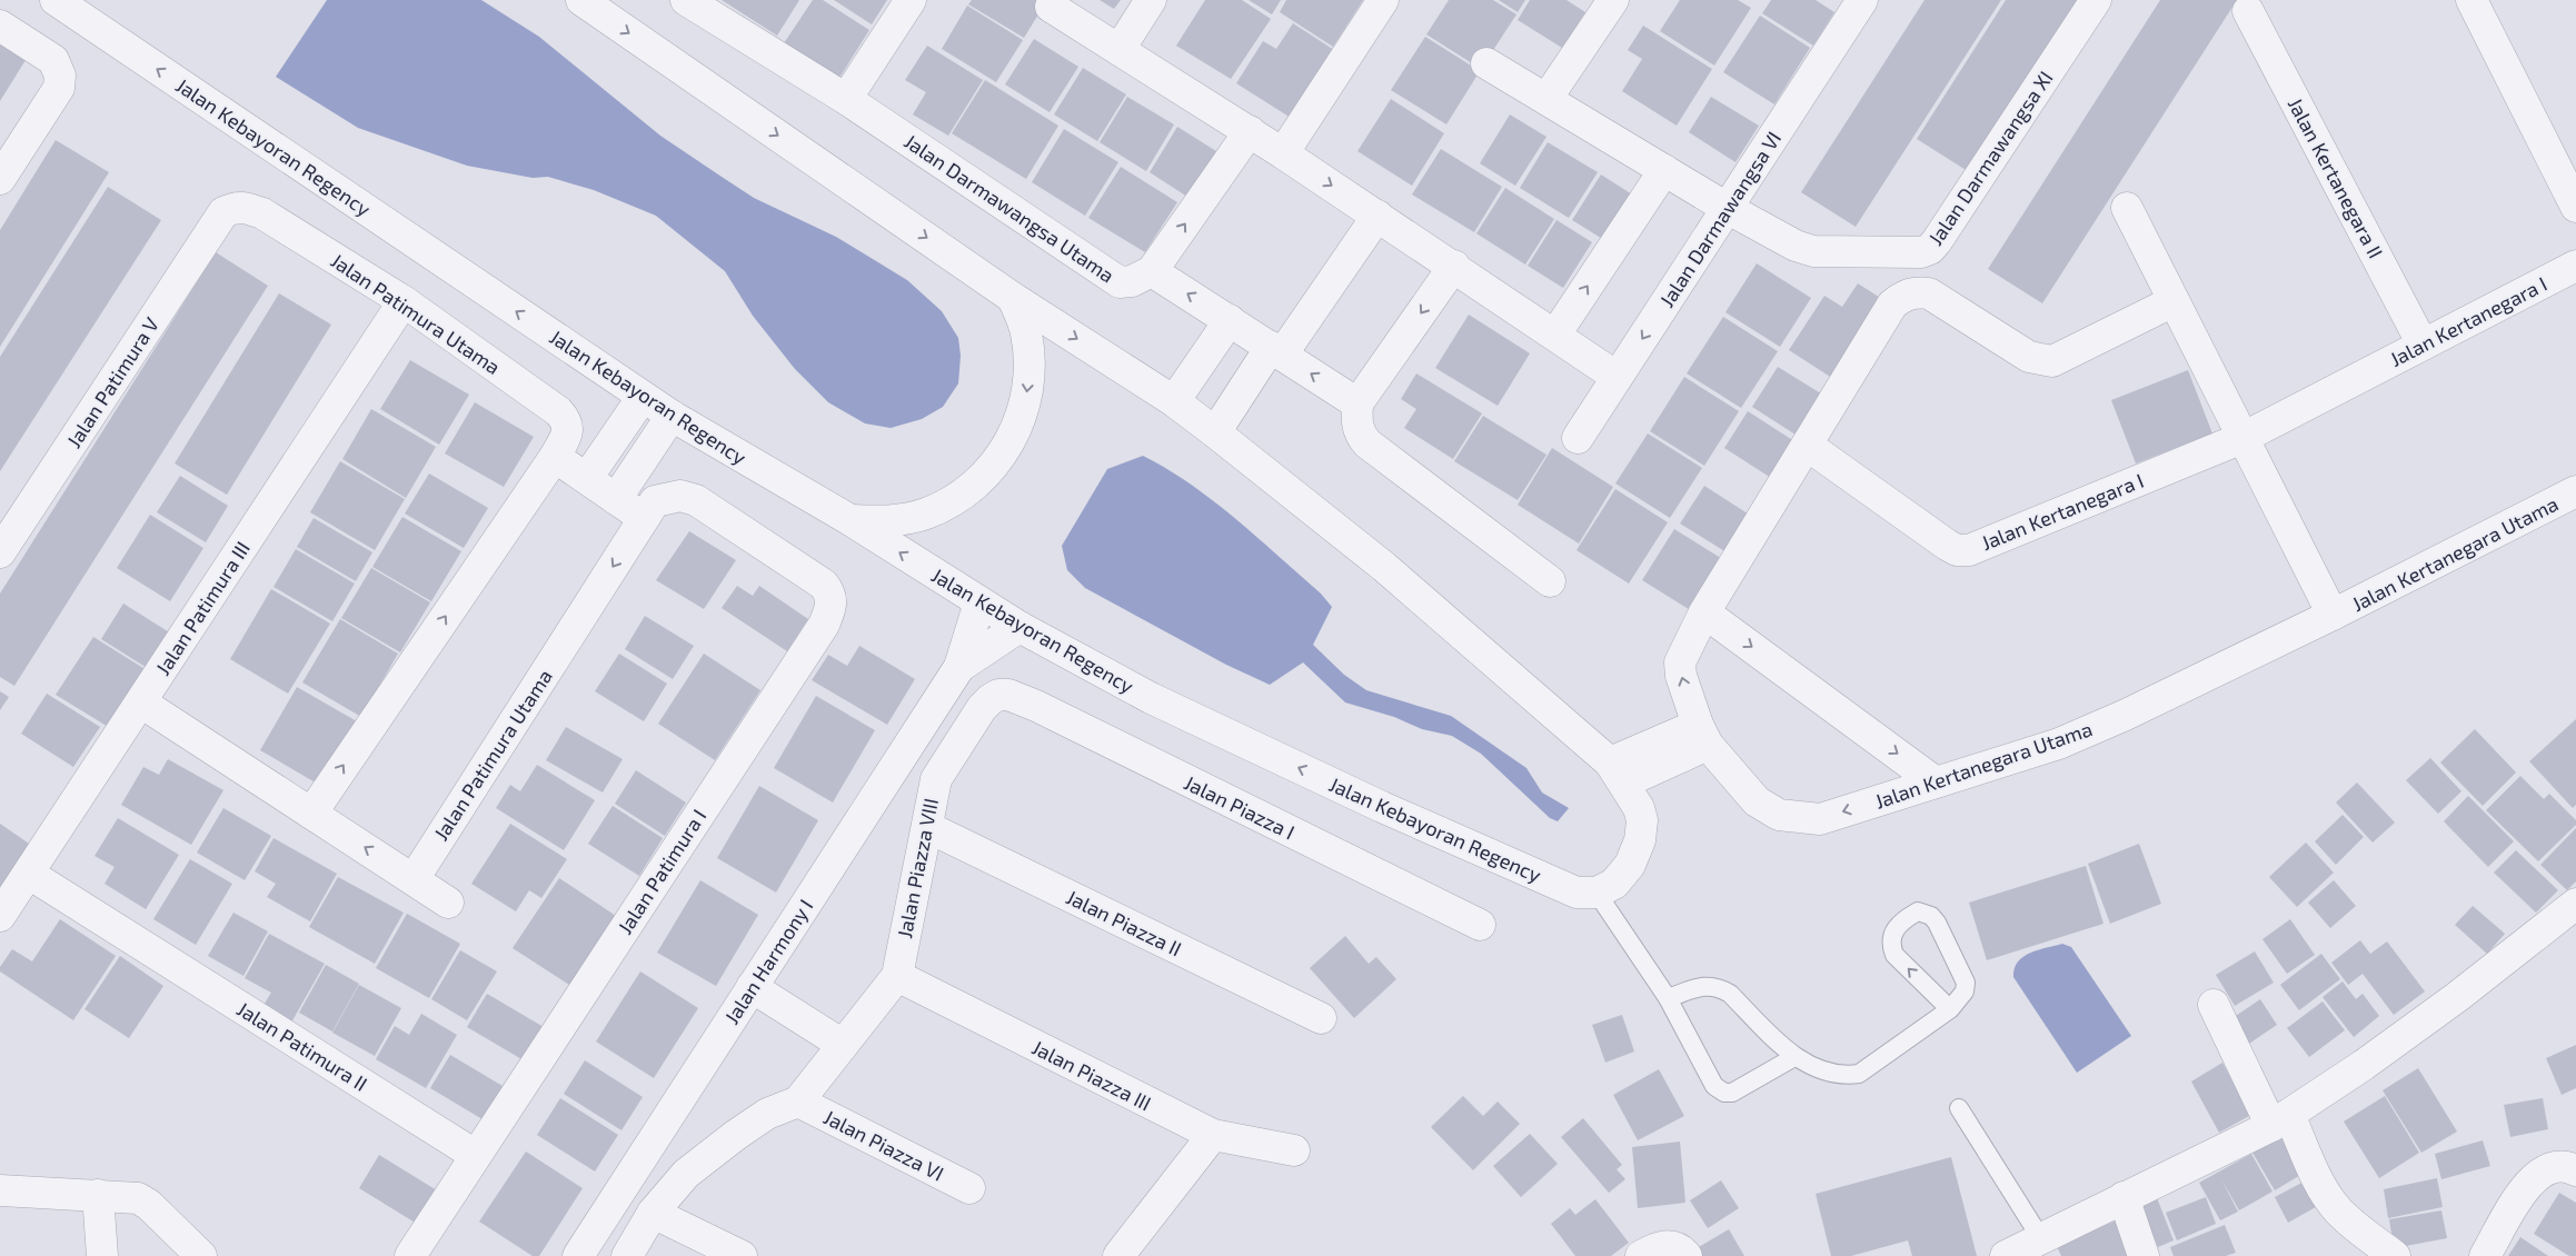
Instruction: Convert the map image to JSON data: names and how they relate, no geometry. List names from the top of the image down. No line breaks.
{"streets":{"street":["Jalan Kebayoran Regency","Jalan Darmawangsa XI","Jalan Kertanegara II","Jalan Darmawangsa Utama","Jalan Darmawangsa VI","Jalan Patimura Utama","Jalan Kertanegara I","Jalan Patimura V","Jalan Kertanegara Utama","Jalan Patimura III","Jalan Piazza I","Jalan Piazza VIII","Jalan Patimura I","Jalan Piazza II","Jalan Harmony I","Jalan Patimura II","Jalan Piazza III","Jalan Piazza VI"]},"crossings":[["Jalan Kebayoran Regency","Jalan Harmony I"],["Jalan Darmawangsa XI","Jalan Darmawangsa VI"],["Jalan Kertanegara II","Jalan Kertanegara I"],["Jalan Patimura Utama","Jalan Patimura V"],["Jalan Patimura Utama","Jalan Patimura III"],["Jalan Patimura Utama","Jalan Patimura I"],["Jalan Kertanegara I","Jalan Kertanegara Utama"],["Jalan Patimura III","Jalan Patimura II"],["Jalan Piazza I","Jalan Piazza VIII"],["Jalan Piazza VIII","Jalan Piazza II"],["Jalan Piazza VIII","Jalan Piazza III"],["Jalan Piazza VIII","Jalan Piazza VI"],["Jalan Patimura I","Jalan Patimura II"]]}
